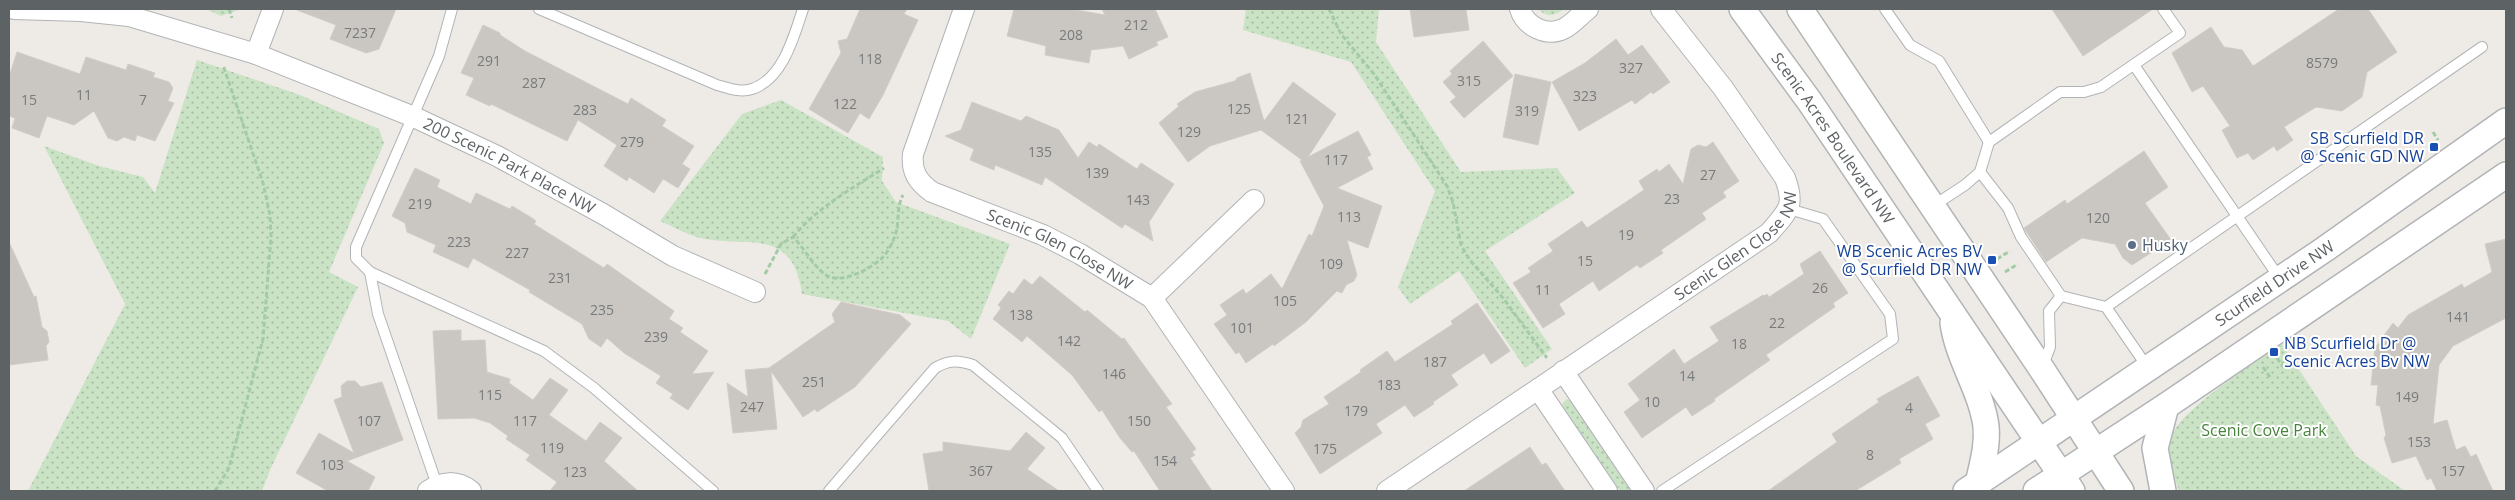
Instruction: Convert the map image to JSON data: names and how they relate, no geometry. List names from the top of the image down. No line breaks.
{"streets":{"street":["Scenic Acres Boulevard NW","200 Scenic Park Place NW","Scenic Glen Close NW","Scurfield Drive NW"]},"crossings":[["Scenic Acres Boulevard NW","Scurfield Drive NW"]],"parks":["Scenic Cove Park"],"places":{"transit":["SB Scurfield DR @ Scenic GD NW","WB Scenic Acres BV @ Scurfield DR NW","NB Scurfield Dr @ Scenic Acres Bv NW"],"other":["Husky"]},"house_numbers":["212","7237","208","118","291","8579","327","315","287","11","323","15","7","122","125","283","319","121","129","279","135","117","139","27","23","143","219","113","120","19","223","227","15","109","231","26","11","105","235","138","141","22","101","239","142","18","187","146","14","251","183","115","149","10","247","4","179","107","117","150","153","119","175","8","154","103","367","157","123"]}
